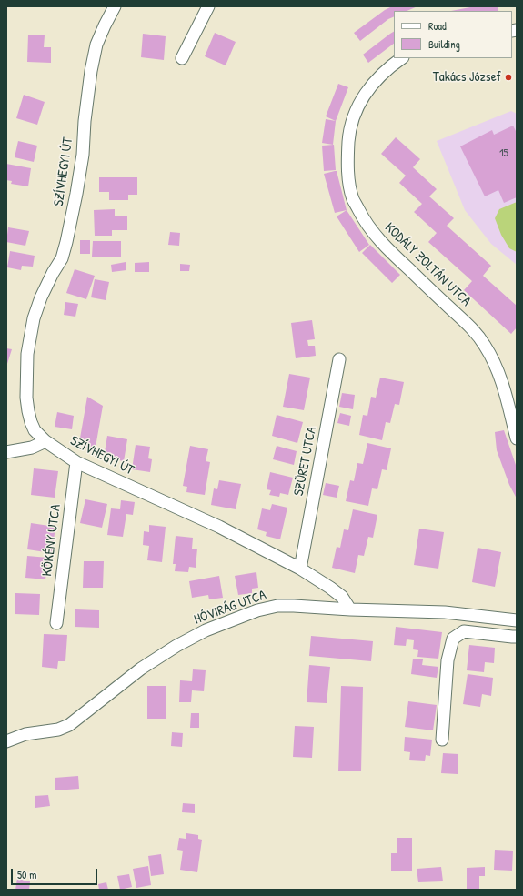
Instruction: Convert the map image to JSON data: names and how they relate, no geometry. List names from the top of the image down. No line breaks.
{"streets":{"street":["SZÍVHEGYI ÚT","KODÁLY ZOLTÁN UTCA","SZÜRET UTCA","KÖKÉNY UTCA","HÓVIRÁG UTCA"]},"crossings":[["SZÍVHEGYI ÚT","SZÜRET UTCA"],["SZÍVHEGYI ÚT","KÖKÉNY UTCA"],["SZÍVHEGYI ÚT","HÓVIRÁG UTCA"]],"places":["Takács József"],"house_numbers":["15"],"legend":["Road","Building"],"scale_bar":"50 m"}
